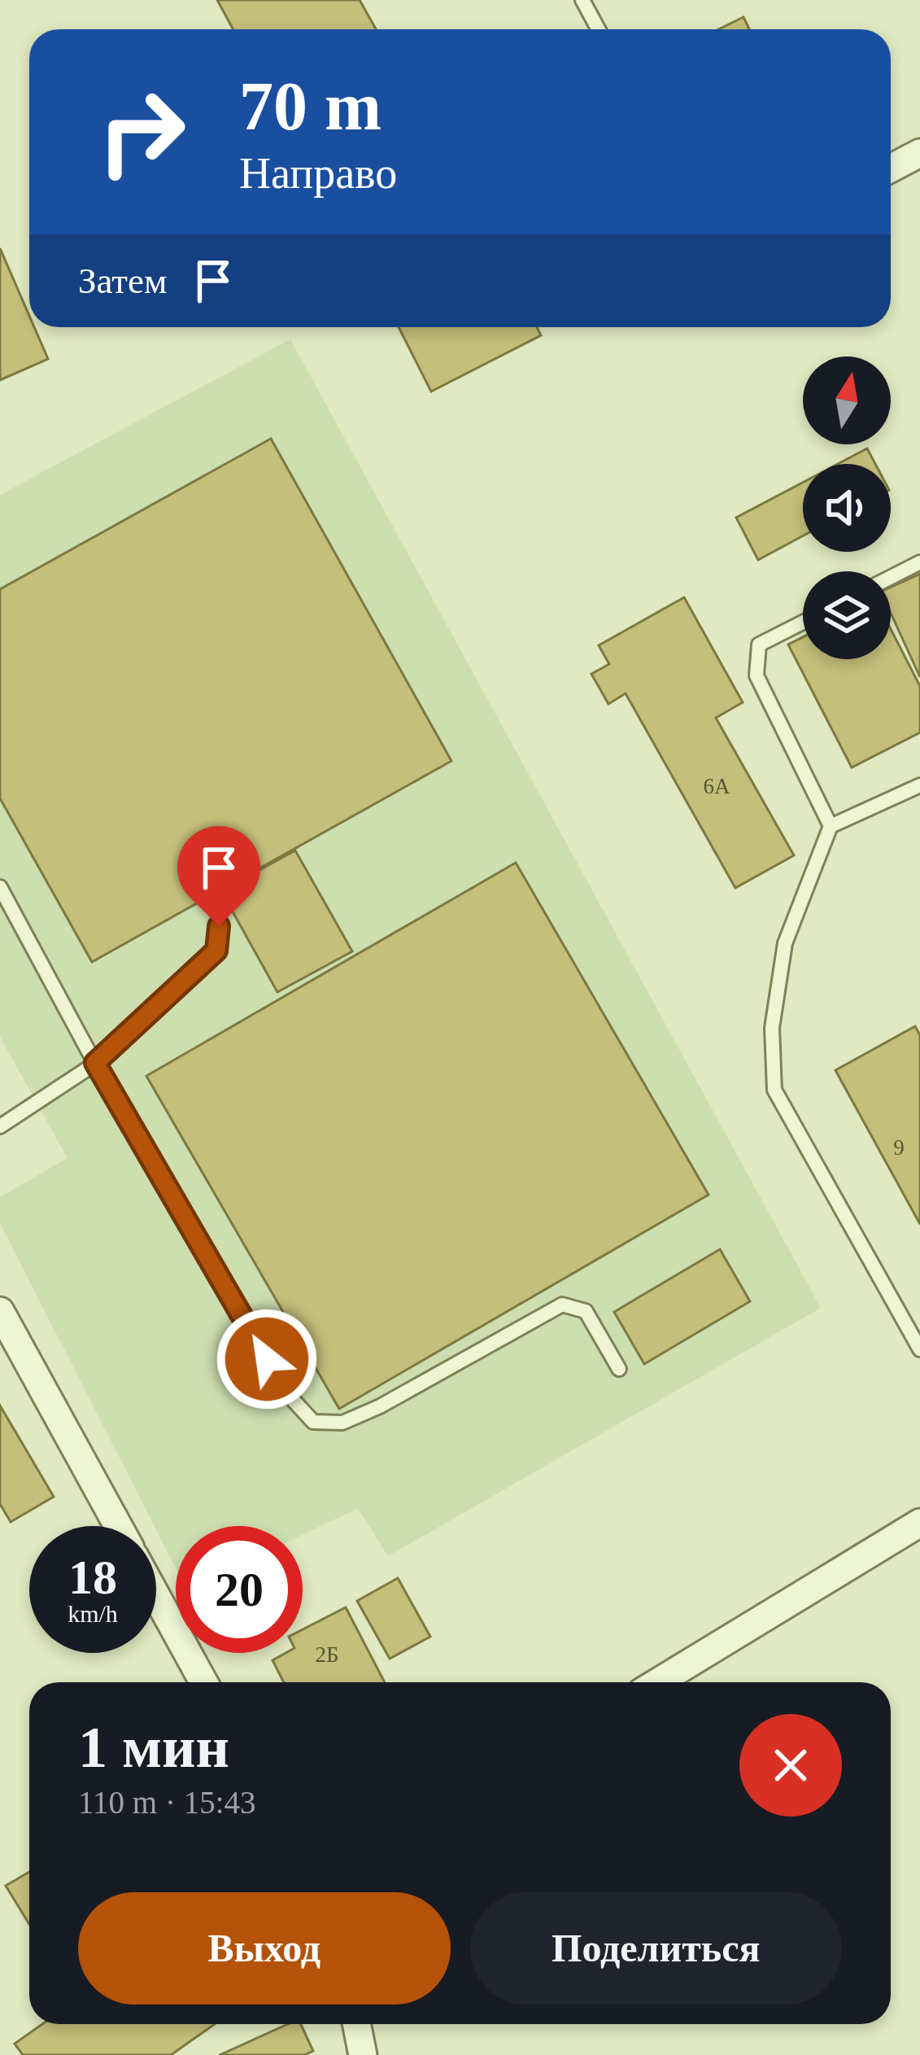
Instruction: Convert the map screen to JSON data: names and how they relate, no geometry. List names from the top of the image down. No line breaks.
{"house_numbers":["6А","9","2Б"],"north":"top","page":{"turn":["70 m","Направо"],"then":"Затем","speed":"18 km/h","limit":"20","heading":["1 мин","110 m · 15:43"],"buttons":["Выход","Поделиться"]}}
